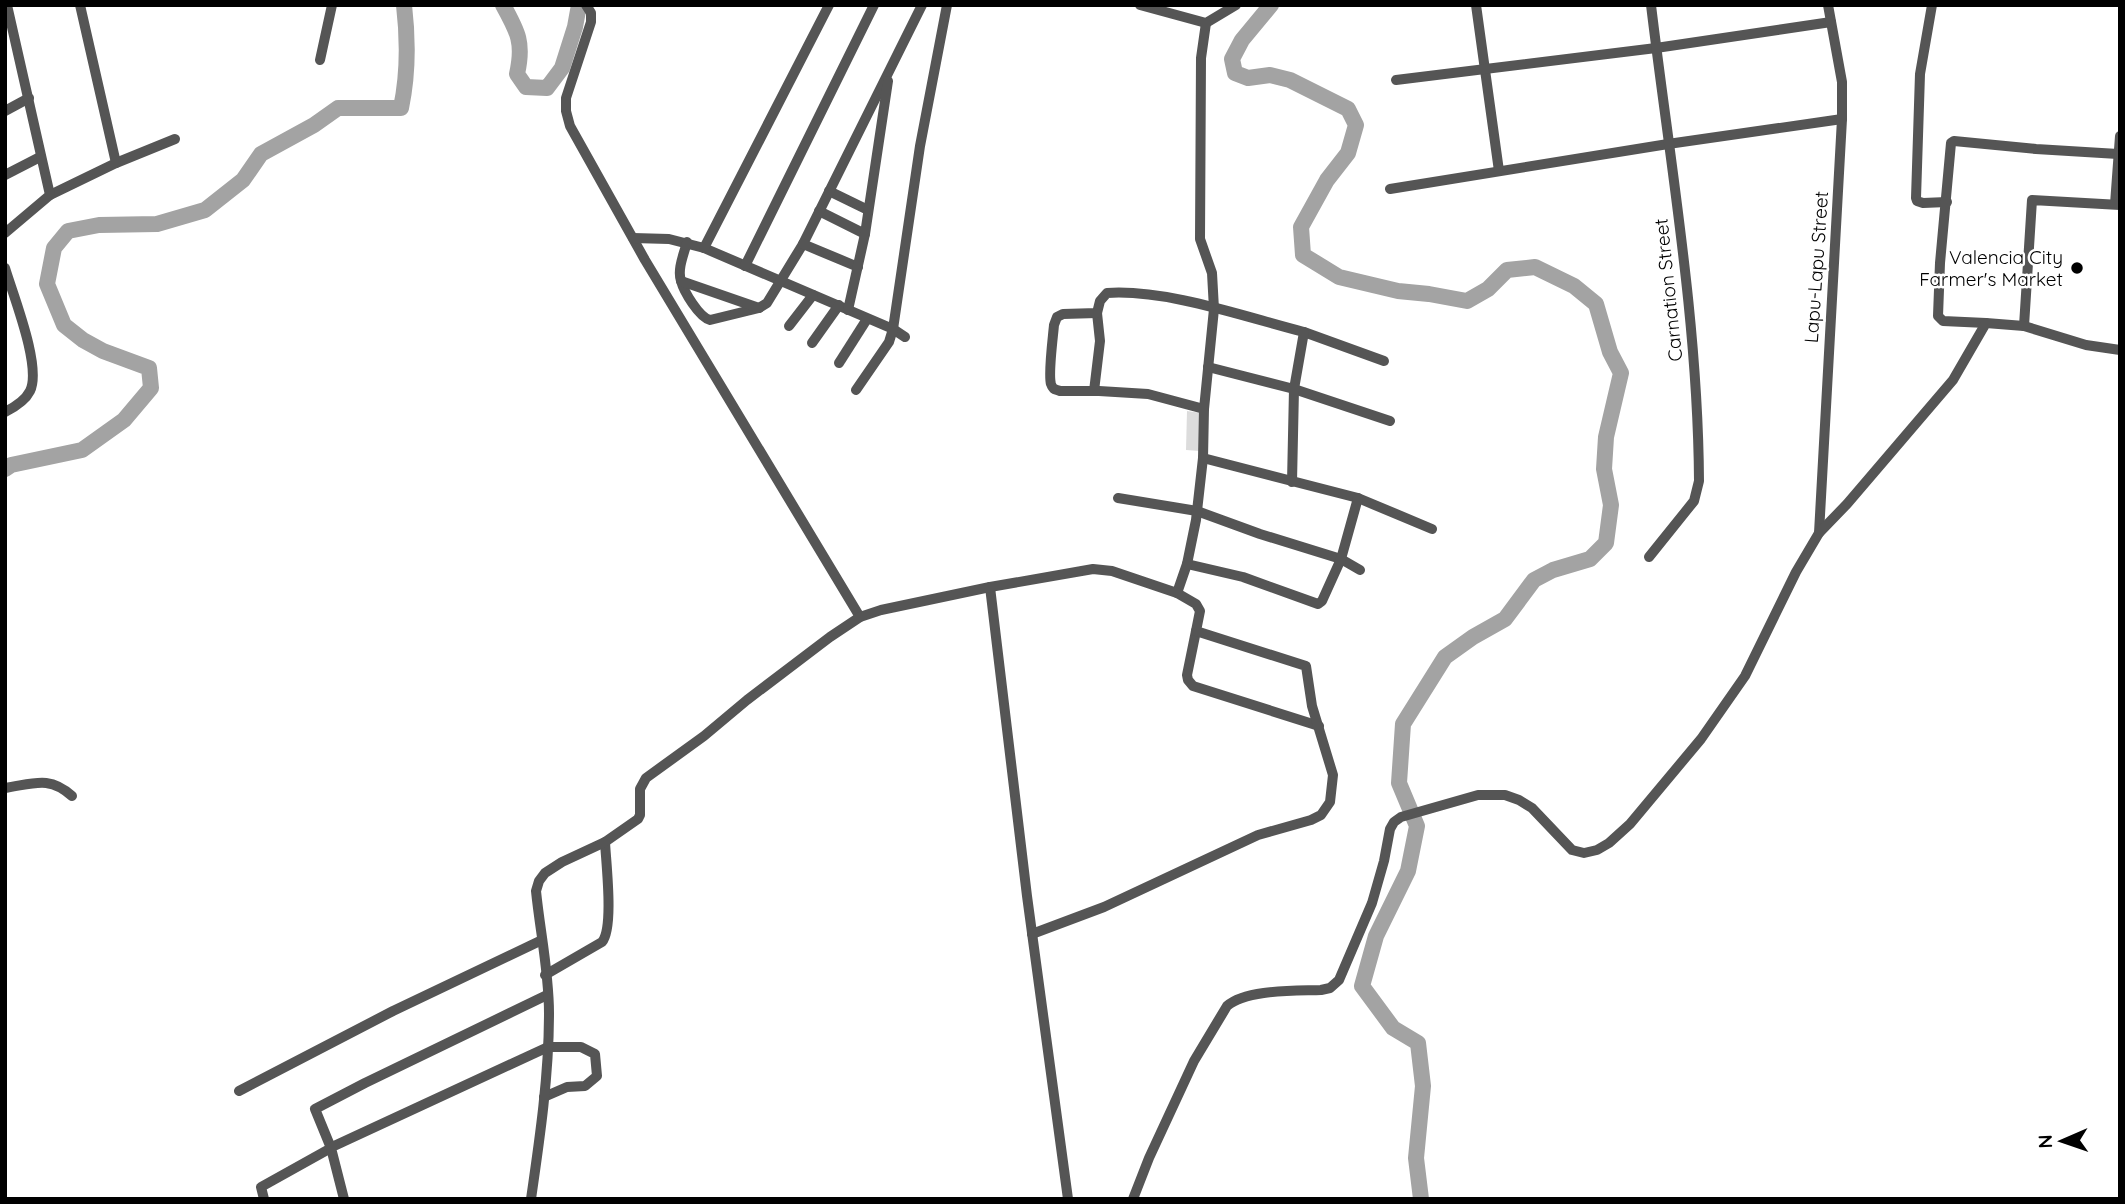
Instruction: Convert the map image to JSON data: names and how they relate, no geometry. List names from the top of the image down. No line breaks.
{"streets":{"street":["Lapu-Lapu Street","Carnation Street"]},"places":["Valencia City Farmer's Market"],"north":"left"}
